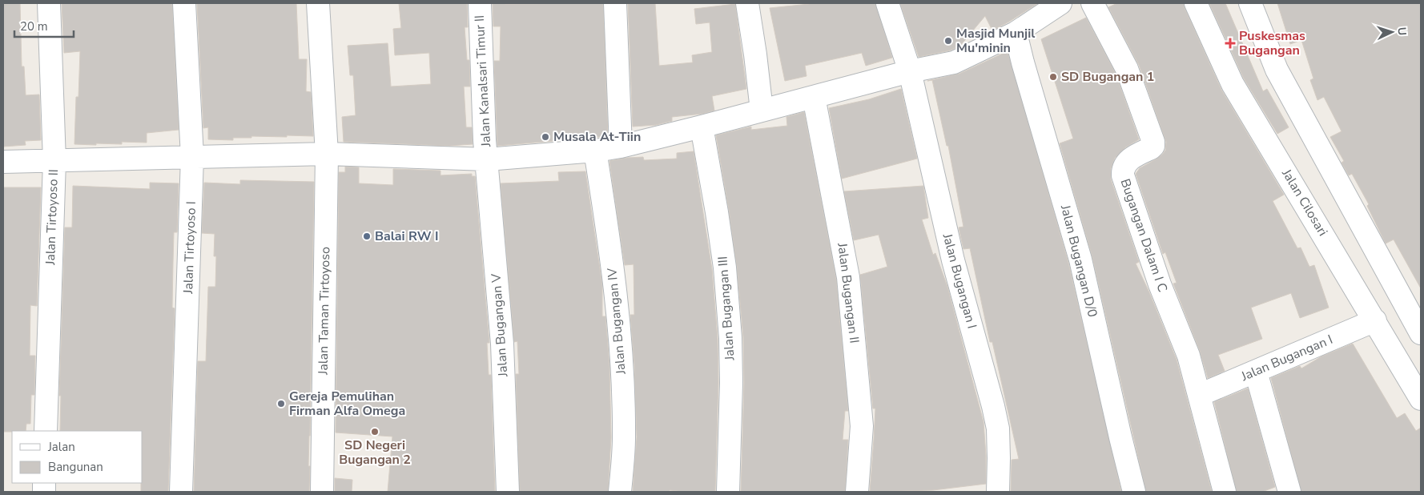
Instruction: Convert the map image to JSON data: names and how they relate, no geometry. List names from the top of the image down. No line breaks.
{"streets":{"street":["Jalan Kanalsari Timur II","Jalan Cilosari","Jalan Tirtoyoso II","Bugangan Dalam I C","Jalan Tirtoyoso I","Jalan Bugangan D/0","Jalan Bugangan I","Jalan Bugangan II","Jalan Bugangan III","Jalan Taman Tirtoyoso","Jalan Bugangan IV","Jalan Bugangan V"]},"crossings":[["Jalan Kanalsari Timur II","Jalan Bugangan V"],["Jalan Cilosari","Jalan Bugangan I"],["Bugangan Dalam I C","Jalan Bugangan I"]],"places":{"other":["Masjid Munjil Mu'minin","SD Bugangan 1","Musala At-Tiin","Balai RW I","Gereja Pemulihan Firman Alfa Omega","SD Negeri Bugangan 2"],"health":["Puskesmas Bugangan"]},"legend":["Jalan","Bangunan"],"scale_bar":"20 m","north":"right"}
